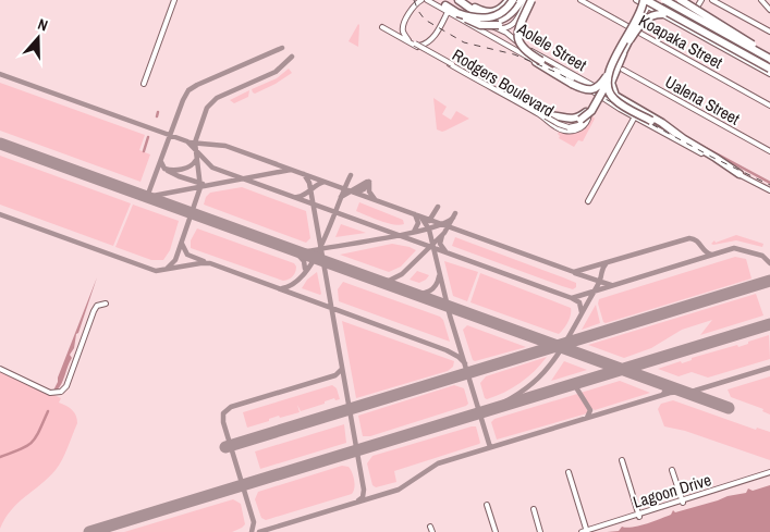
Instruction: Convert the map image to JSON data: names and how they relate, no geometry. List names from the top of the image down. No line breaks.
{"streets":{"street":["Koapaka Street","Aolele Street","Rodgers Boulevard","Ualena Street","Lagoon Drive"]},"crossings":[["Koapaka Street","Rodgers Boulevard"],["Aolele Street","Rodgers Boulevard"]],"north":"top"}
